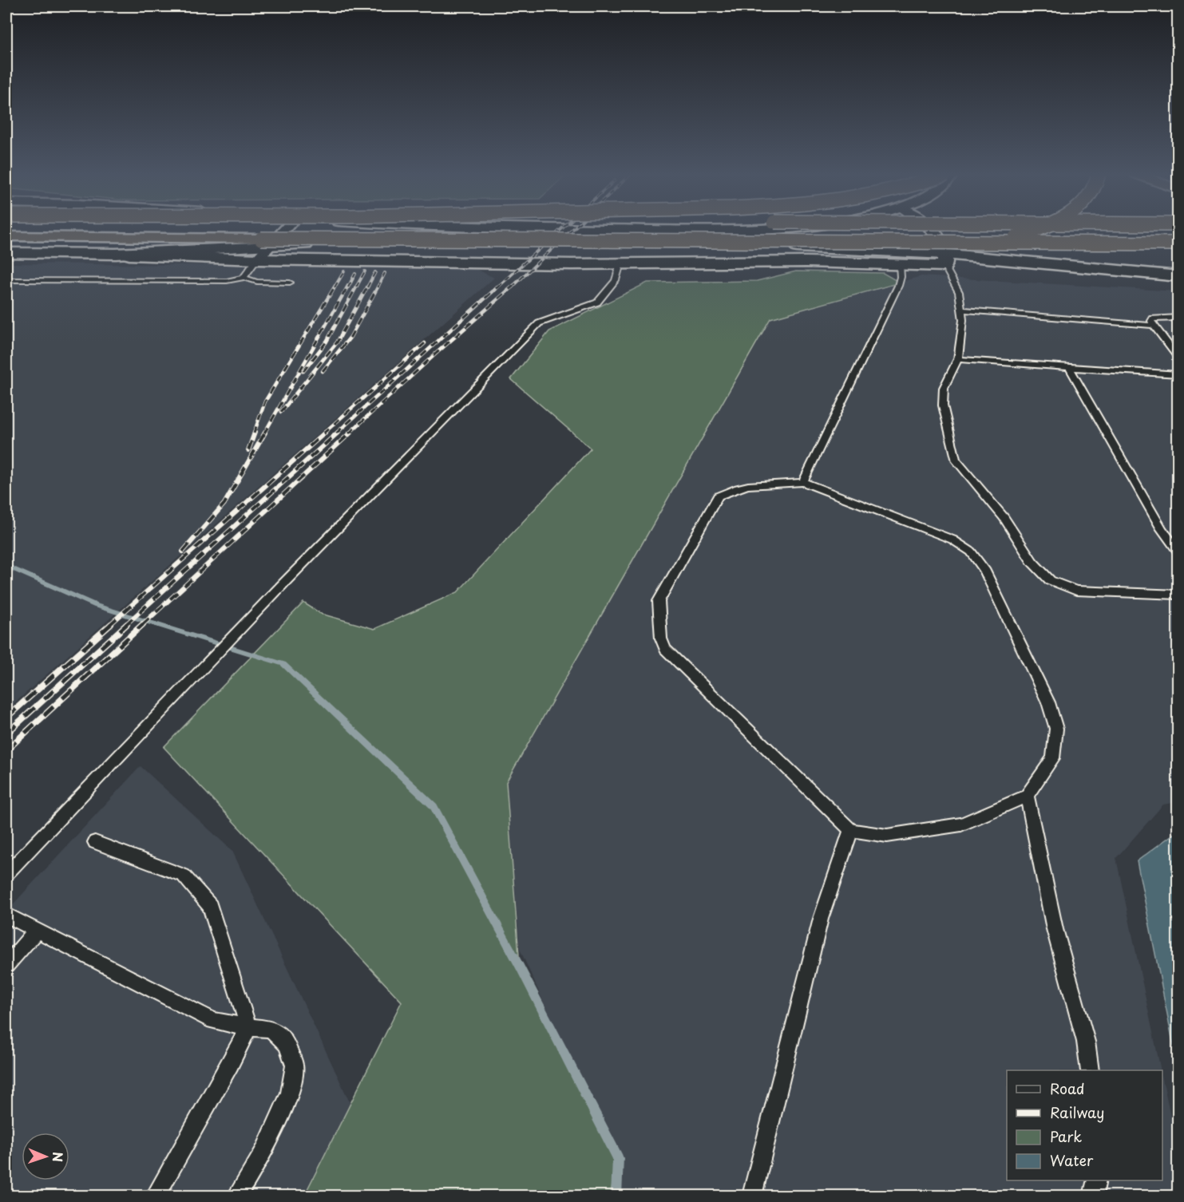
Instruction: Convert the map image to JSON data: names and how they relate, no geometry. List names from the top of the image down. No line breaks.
{"legend":["Road","Railway","Park","Water"],"north":"right"}
